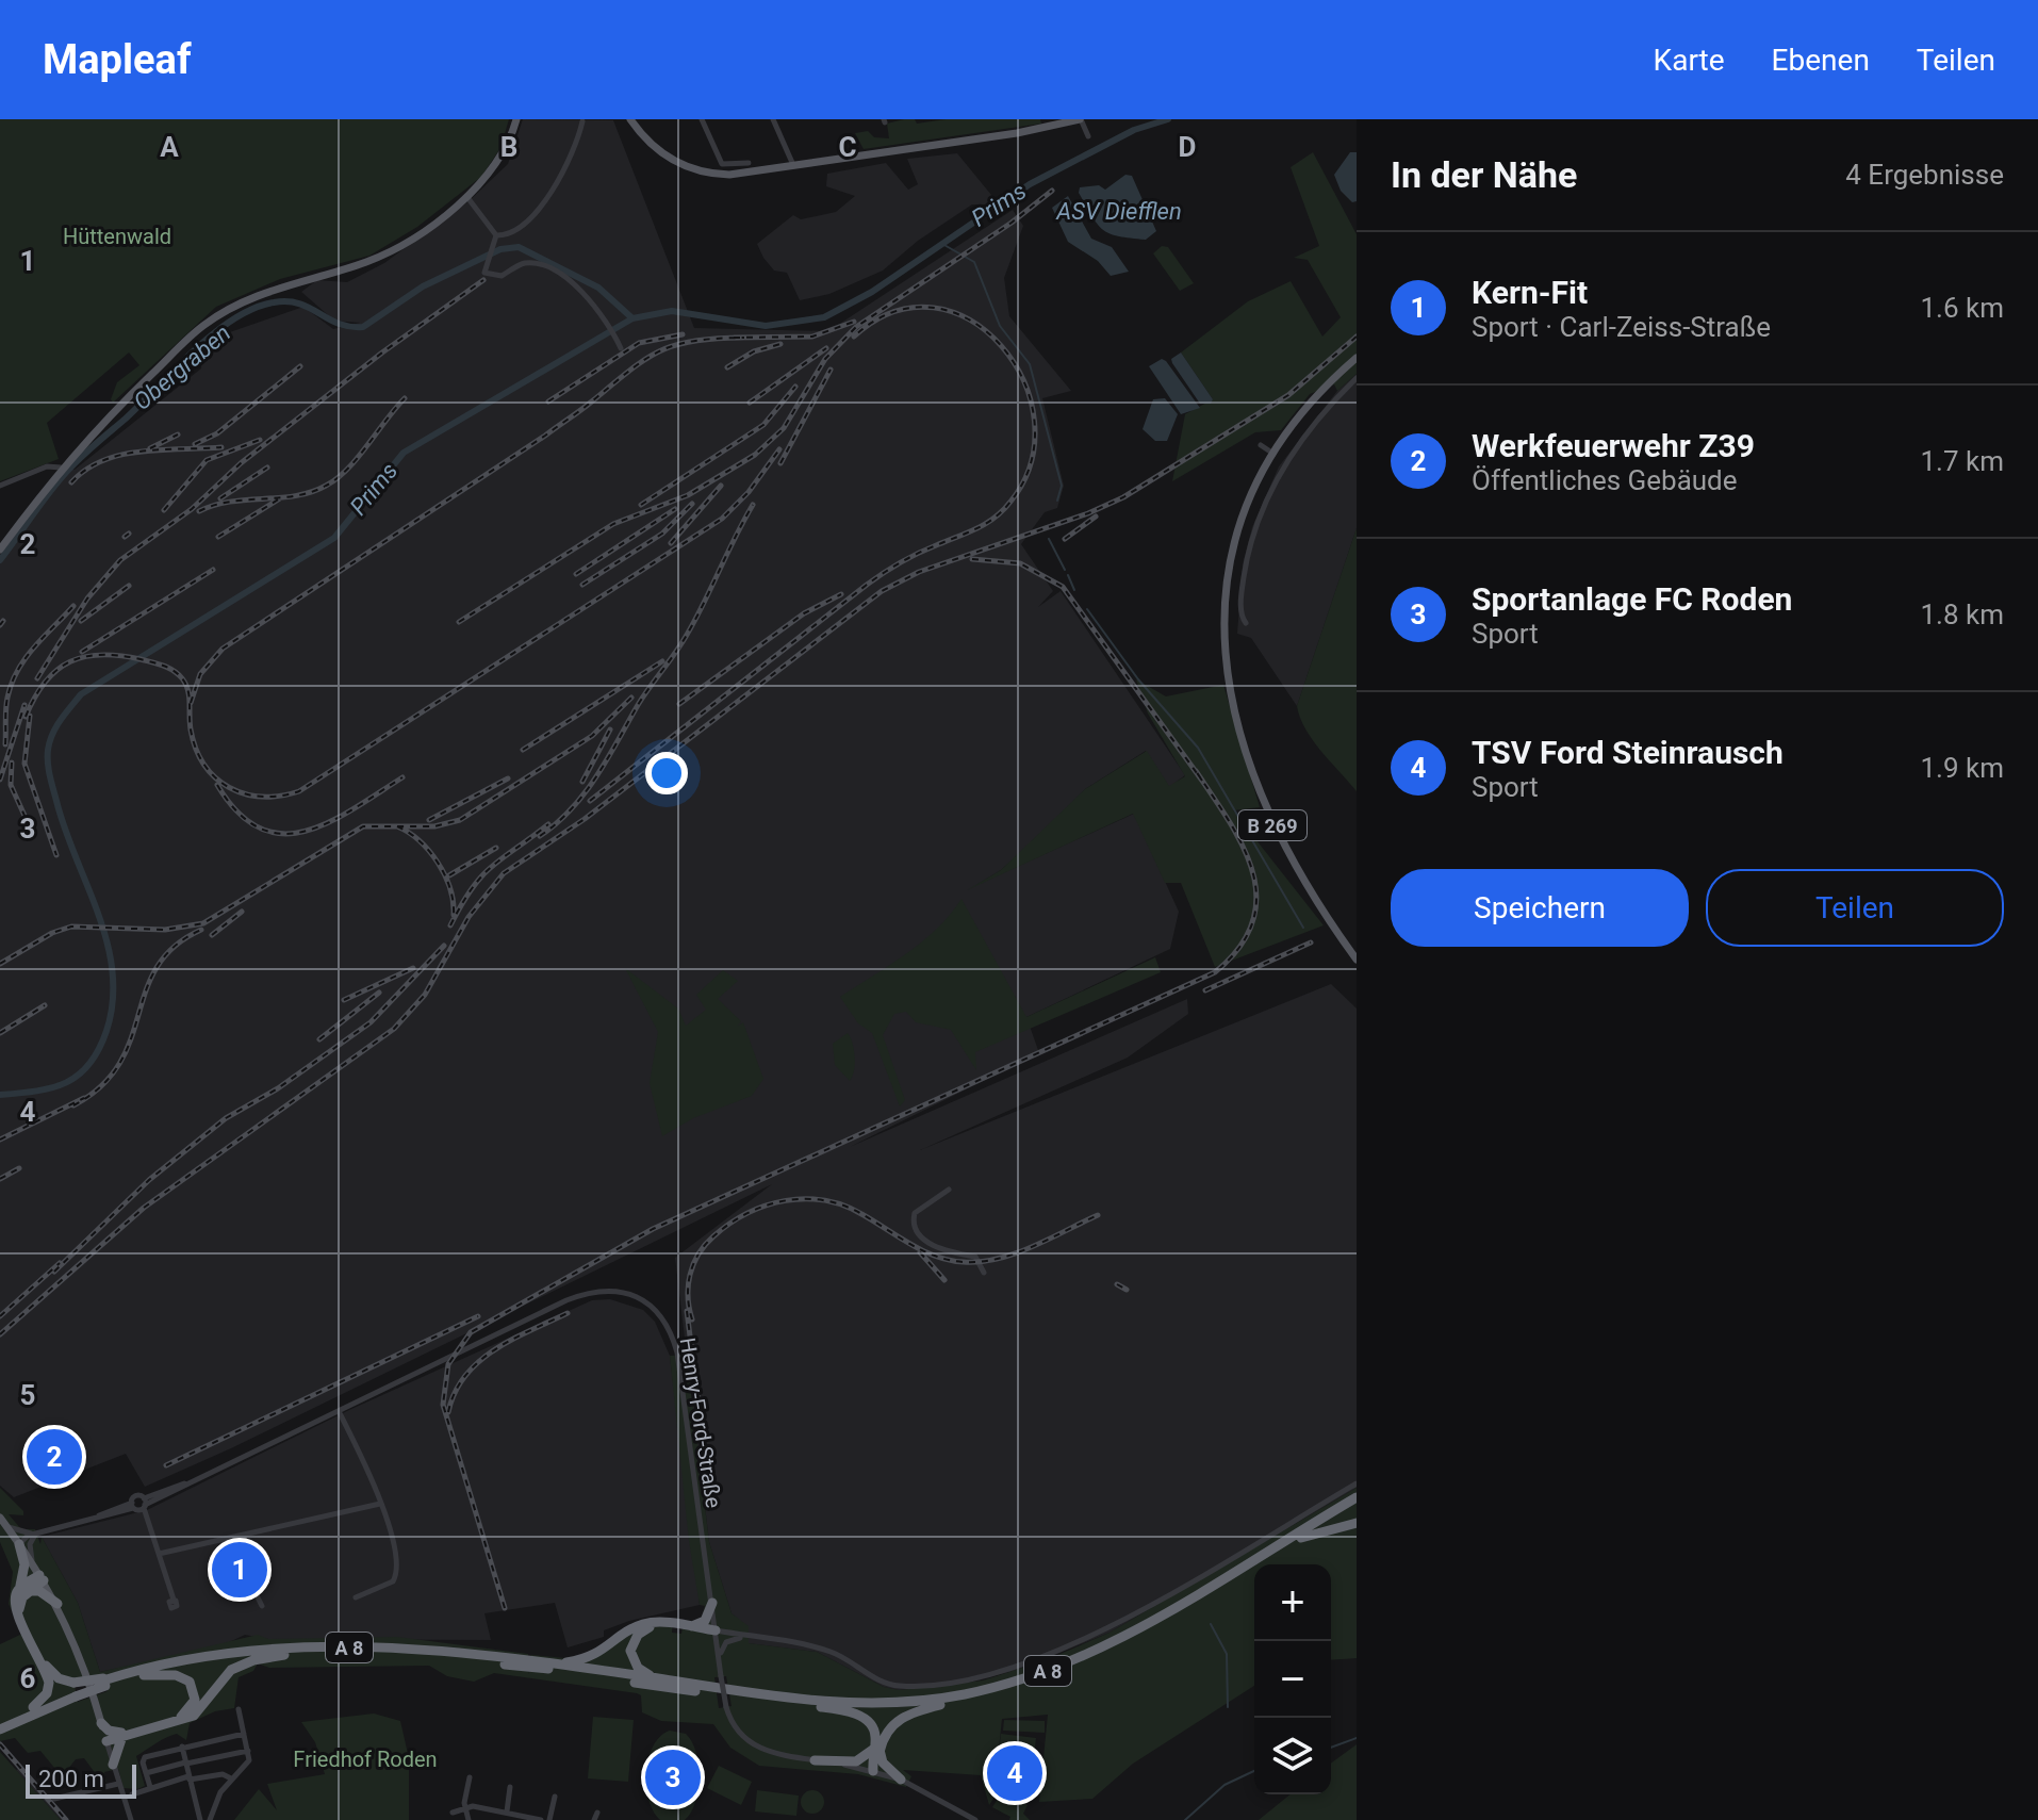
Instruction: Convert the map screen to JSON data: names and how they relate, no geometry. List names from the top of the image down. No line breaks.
{"streets":{"highway":["A 8"],"main road":["B 269"],"street":["Henry-Ford-Straße"]},"water":["Prims","ASV Diefflen","Obergraben"],"parks":["Hüttenwald","Friedhof Roden"],"scale_bar":"200 m","page":{"header":"Mapleaf","nav":["Karte","Ebenen","Teilen"],"heading":["In der Nähe","4 Ergebnisse"],"list":[{"mark":"1","name":"Kern-Fit","note":"Sport · Carl-Zeiss-Straße","value":"1.6 km"},{"mark":"2","name":"Werkfeuerwehr Z39","note":"Öffentliches Gebäude","value":"1.7 km"},{"mark":"3","name":"Sportanlage FC Roden","note":"Sport","value":"1.8 km"},{"mark":"4","name":"TSV Ford Steinrausch","note":"Sport","value":"1.9 km"}],"buttons":["Speichern","Teilen"],"pins":["2","1","4","3"],"map_buttons":["+","−"],"scale":"200 m"},"grid":{"columns":["A","B","C","D"],"rows":["1","2","3","4","5","6"]}}
